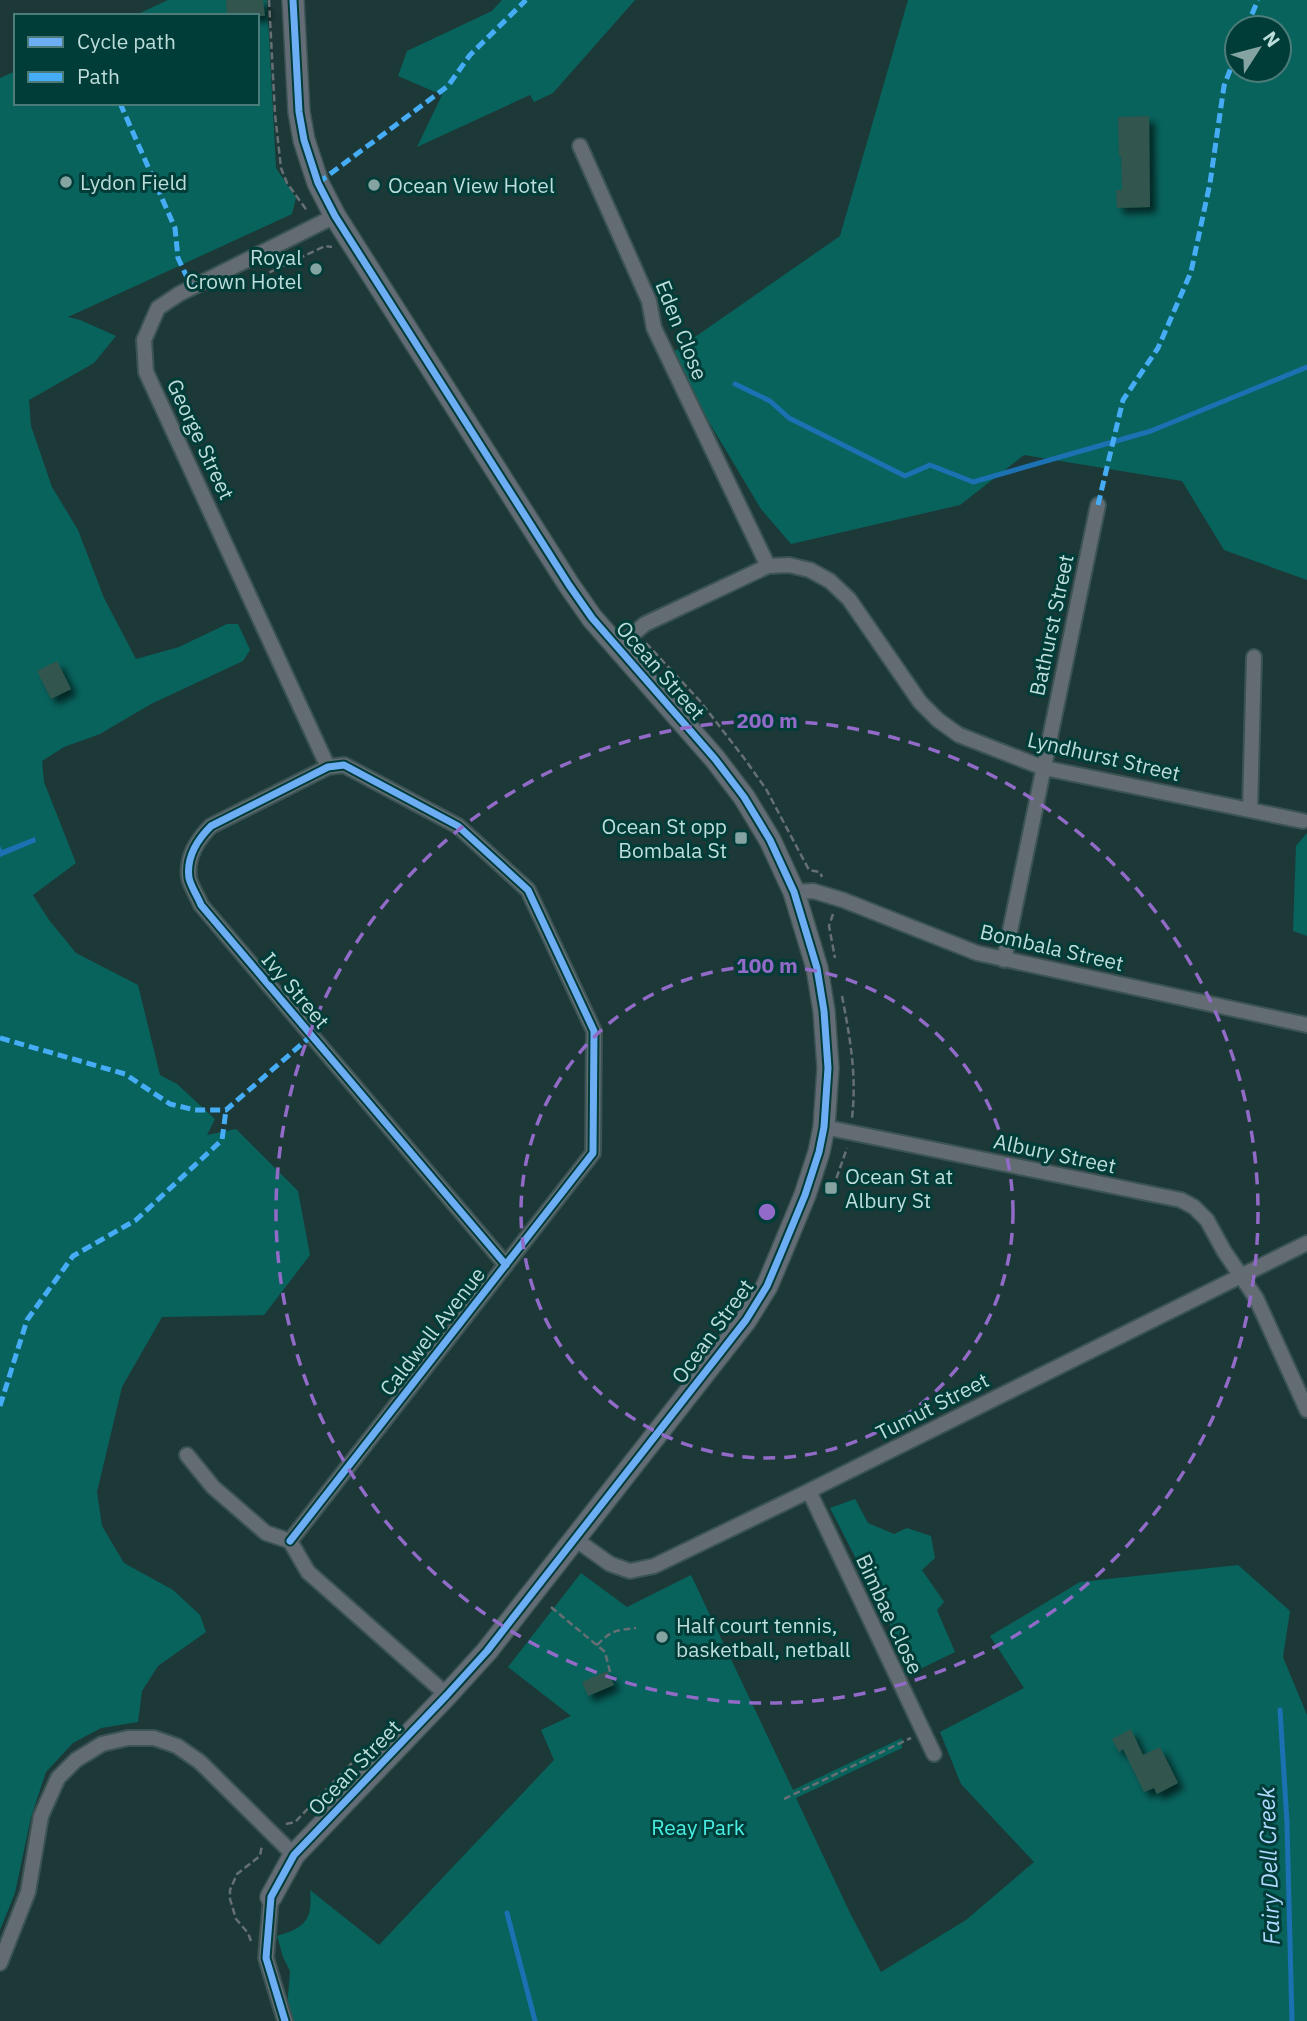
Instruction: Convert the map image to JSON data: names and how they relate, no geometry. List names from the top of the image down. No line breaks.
{"streets":{"street":["Eden Close","George Street","Bathurst Street","Ocean Street","Lyndhurst Street","Bombala Street","Ivy Street","Albury Street","Caldwell Avenue","Tumut Street","Bimbae Close"]},"crossings":[["Eden Close","Lyndhurst Street"],["George Street","Ocean Street"],["George Street","Ivy Street"],["George Street","Caldwell Avenue"],["Bathurst Street","Lyndhurst Street"],["Bathurst Street","Bombala Street"],["Ocean Street","Lyndhurst Street"],["Ocean Street","Bombala Street"],["Ocean Street","Albury Street"],["Ocean Street","Tumut Street"],["Ivy Street","Caldwell Avenue"],["Albury Street","Tumut Street"],["Tumut Street","Bimbae Close"]],"water":["Fairy Dell Creek"],"parks":["Reay Park"],"places":{"other":["Lydon Field","Ocean View Hotel","Royal Crown Hotel","Half court tennis, basketball, netball"],"transit":["Ocean St opp Bombala St","Ocean St at Albury St"]},"legend":["Cycle path","Path"],"north":"top right","rings":["200 m","100 m"]}
